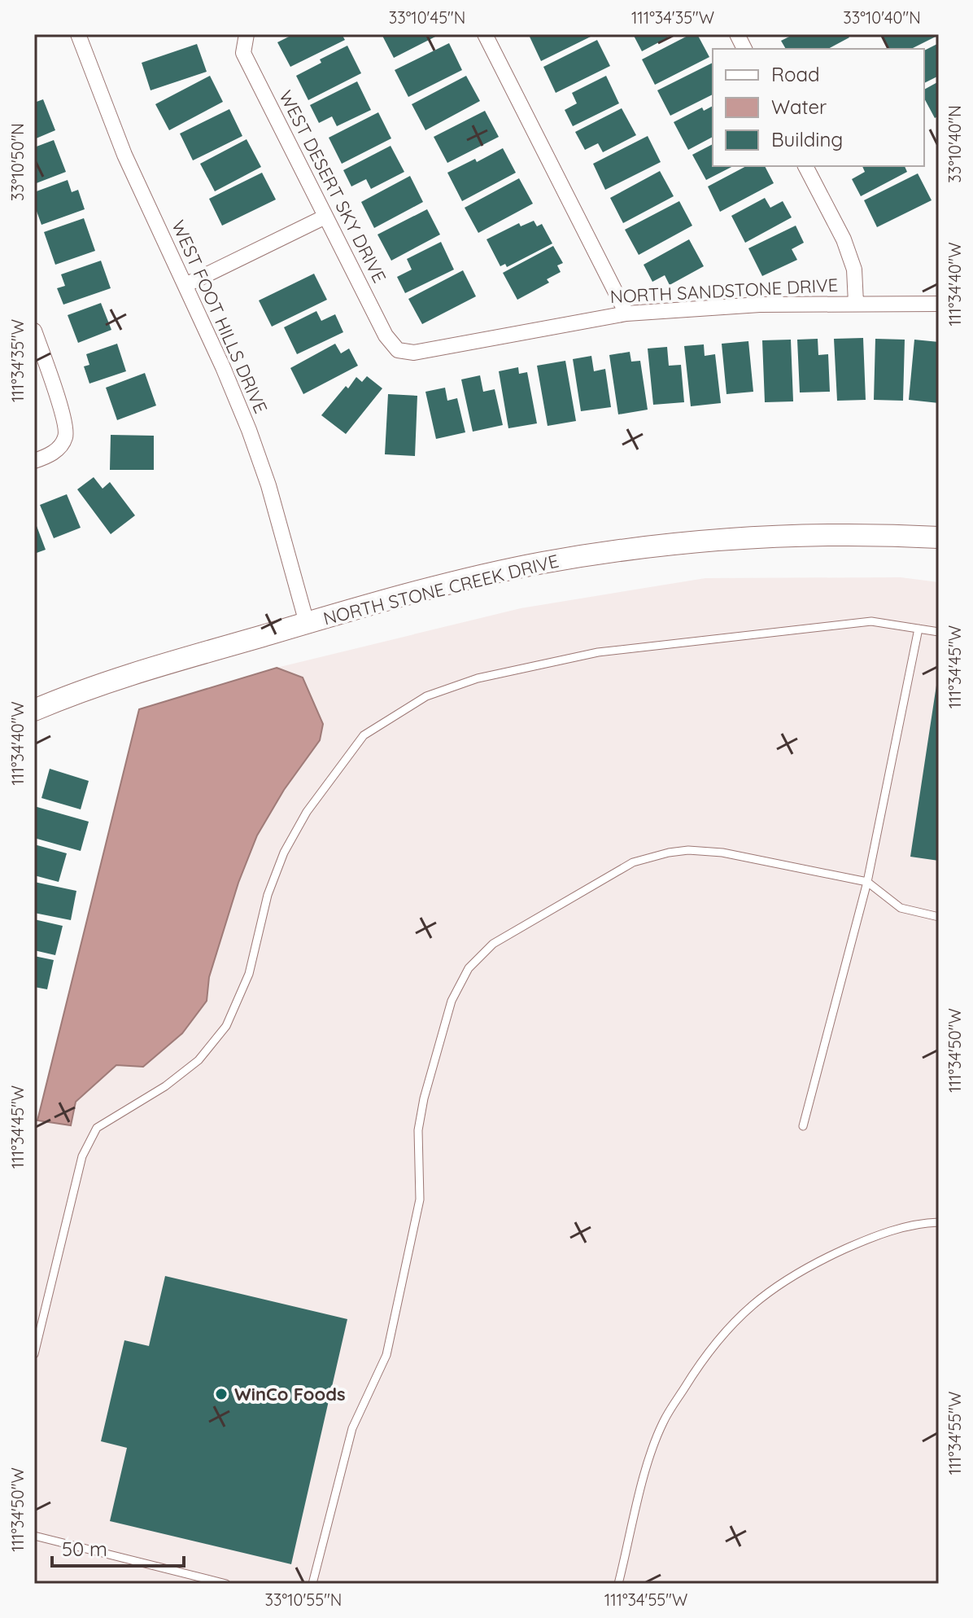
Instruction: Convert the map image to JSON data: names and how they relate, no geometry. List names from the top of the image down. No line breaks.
{"streets":{"street":["WEST DESERT SKY DRIVE","NORTH SANDSTONE DRIVE","WEST FOOT HILLS DRIVE","NORTH STONE CREEK DRIVE"]},"crossings":[["WEST DESERT SKY DRIVE","NORTH SANDSTONE DRIVE"],["WEST FOOT HILLS DRIVE","NORTH STONE CREEK DRIVE"]],"places":["WinCo Foods"],"legend":["Road","Water","Building"],"scale_bar":"50 m","coordinates":["33°10'45\"N","111°34'35\"W","33°10'40\"N","33°10'50\"N","111°34'40\"W","111°34'45\"W","111°34'50\"W","111°34'55\"W","33°10'55\"N"]}
